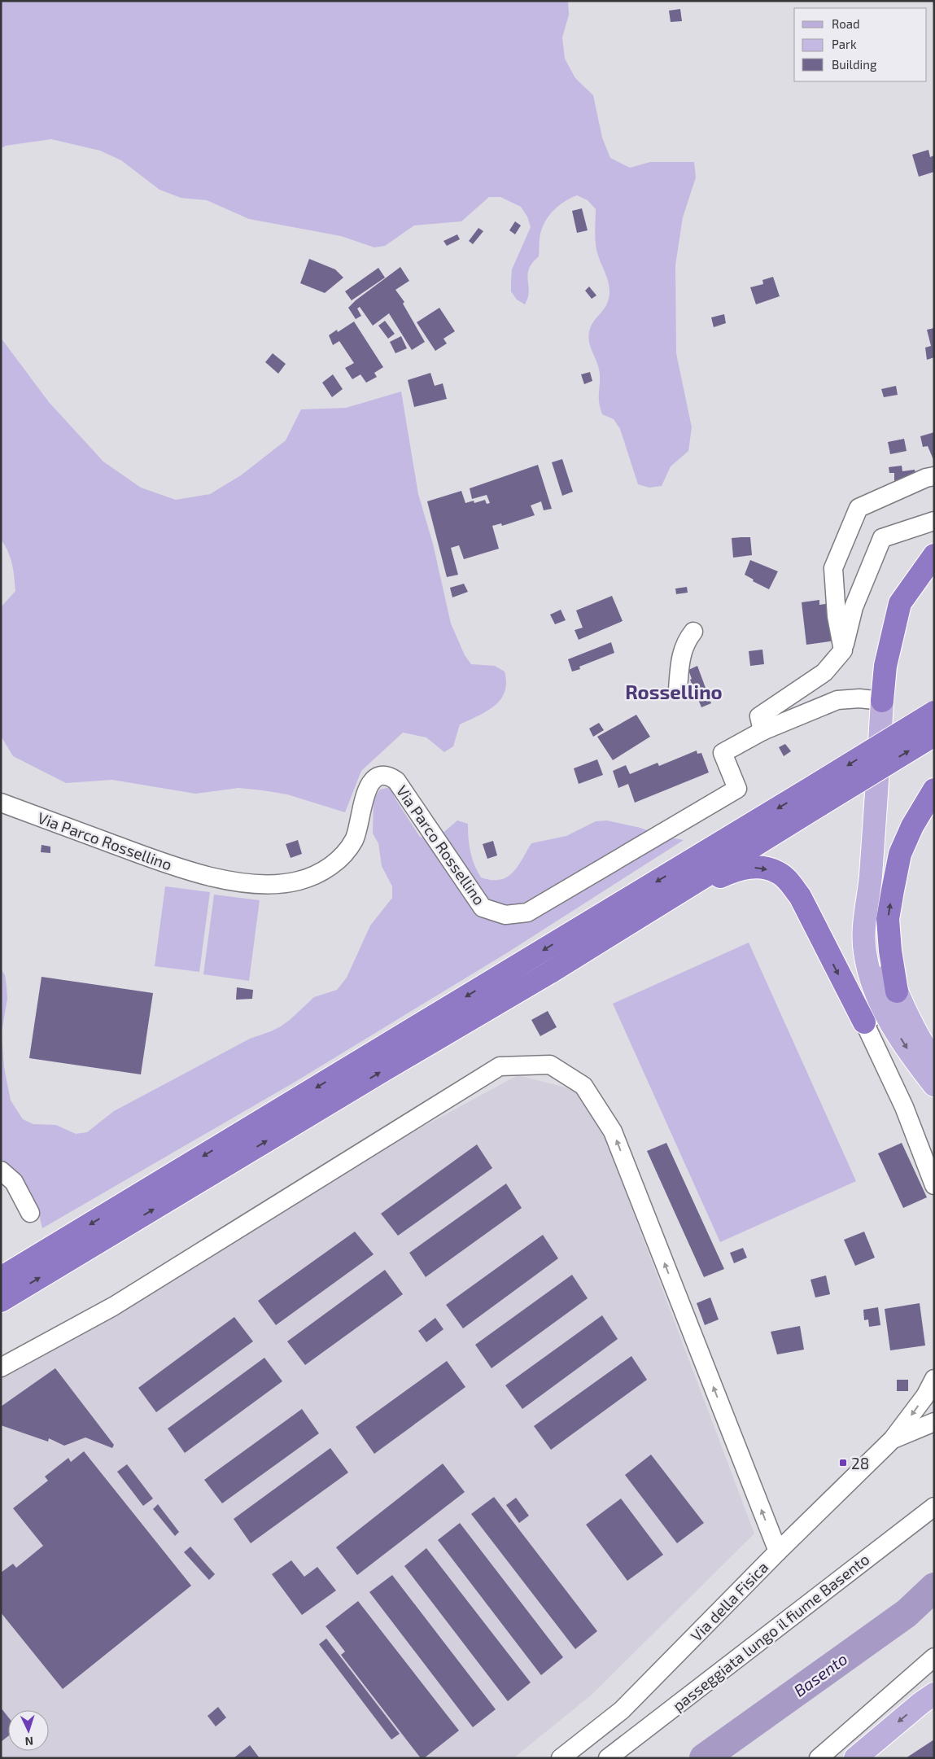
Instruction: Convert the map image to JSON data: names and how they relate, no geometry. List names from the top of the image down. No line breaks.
{"streets":{"street":["Via Parco Rossellino","Via della Fisica","passeggiata lungo il fiume Basento"]},"districts":["Rossellino"],"water":["Basento"],"places":{"transit":["28"]},"legend":["Road","Park","Building"],"north":"bottom"}
